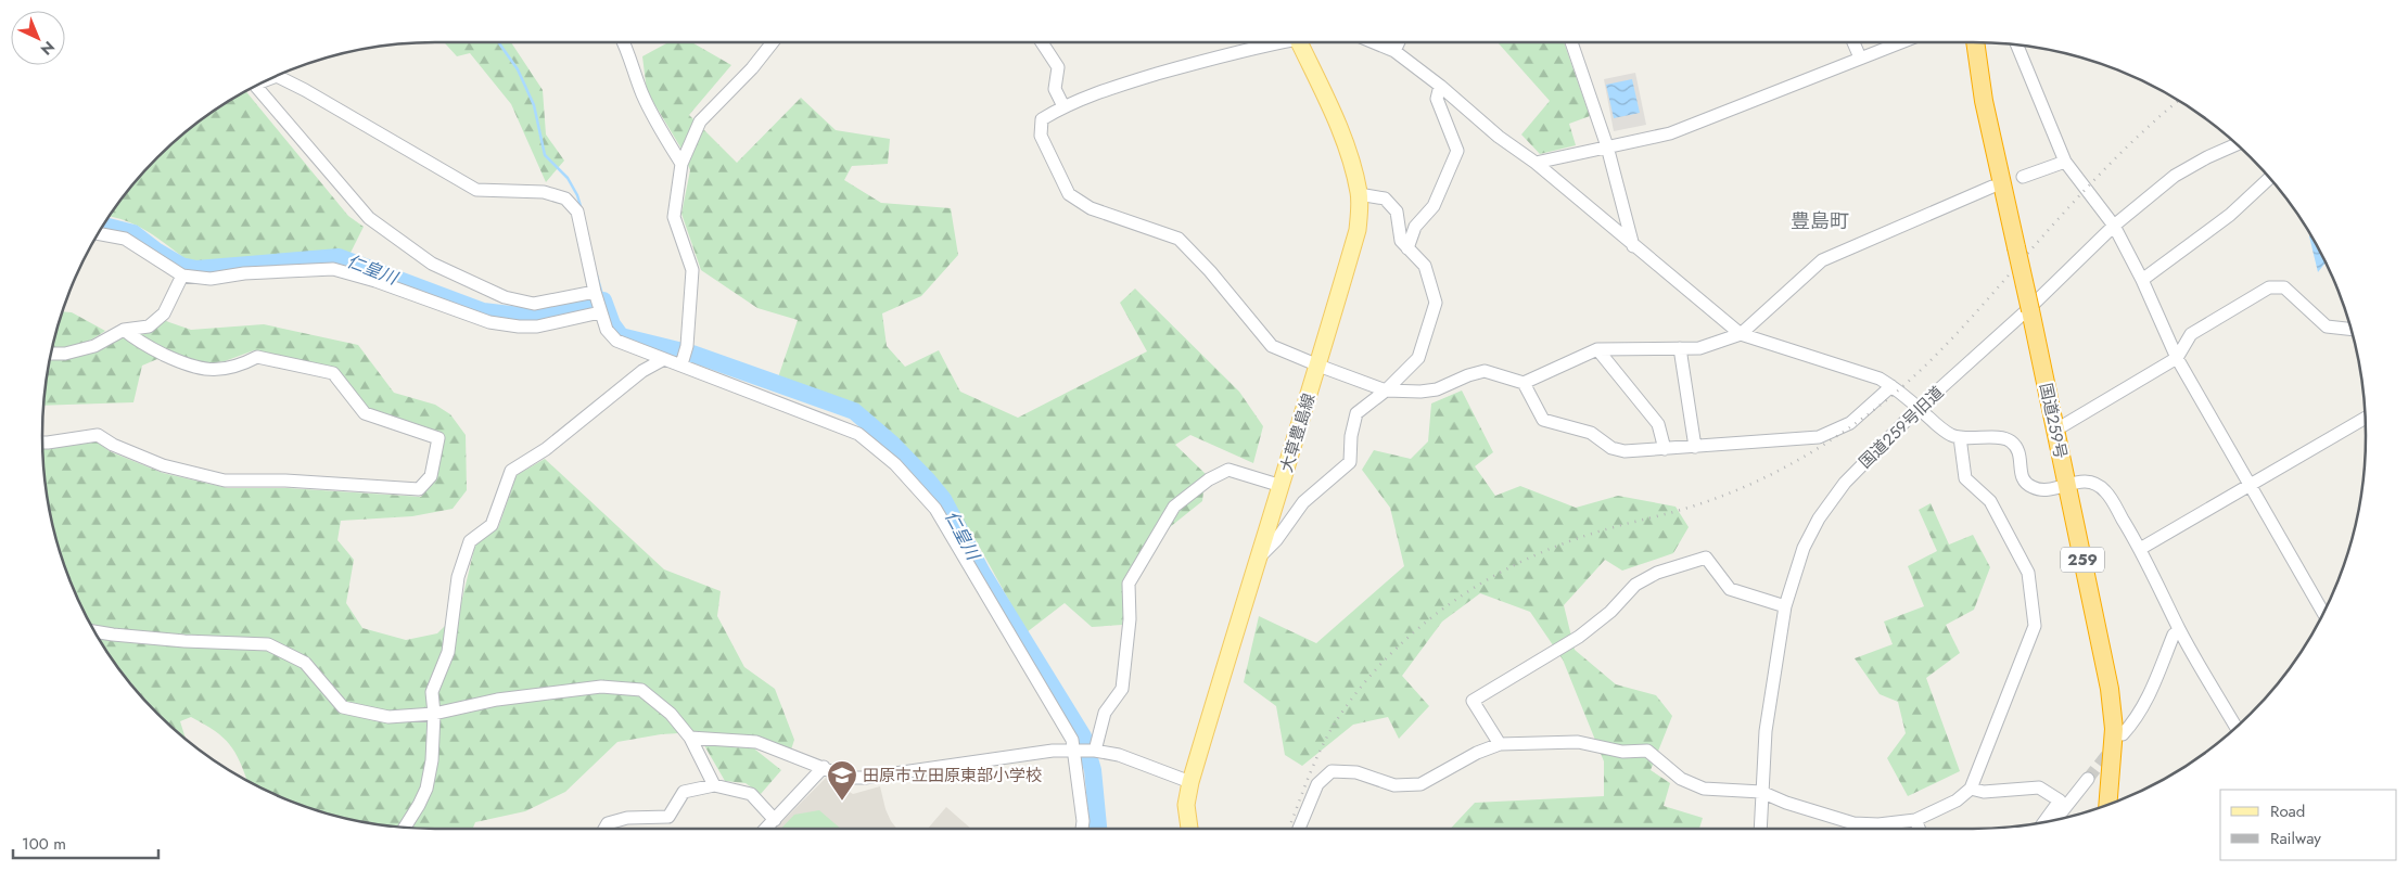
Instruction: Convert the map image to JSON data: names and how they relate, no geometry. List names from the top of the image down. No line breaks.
{"streets":{"highway":["国道259号","259"],"main road":["大草豊島線"],"street":["国道259号旧道"]},"districts":["豊島町"],"water":["仁皇川"],"places":{"school or university":["田原市立田原東部小学校"]},"legend":["Road","Railway"],"scale_bar":"100 m","north":"bottom right"}
